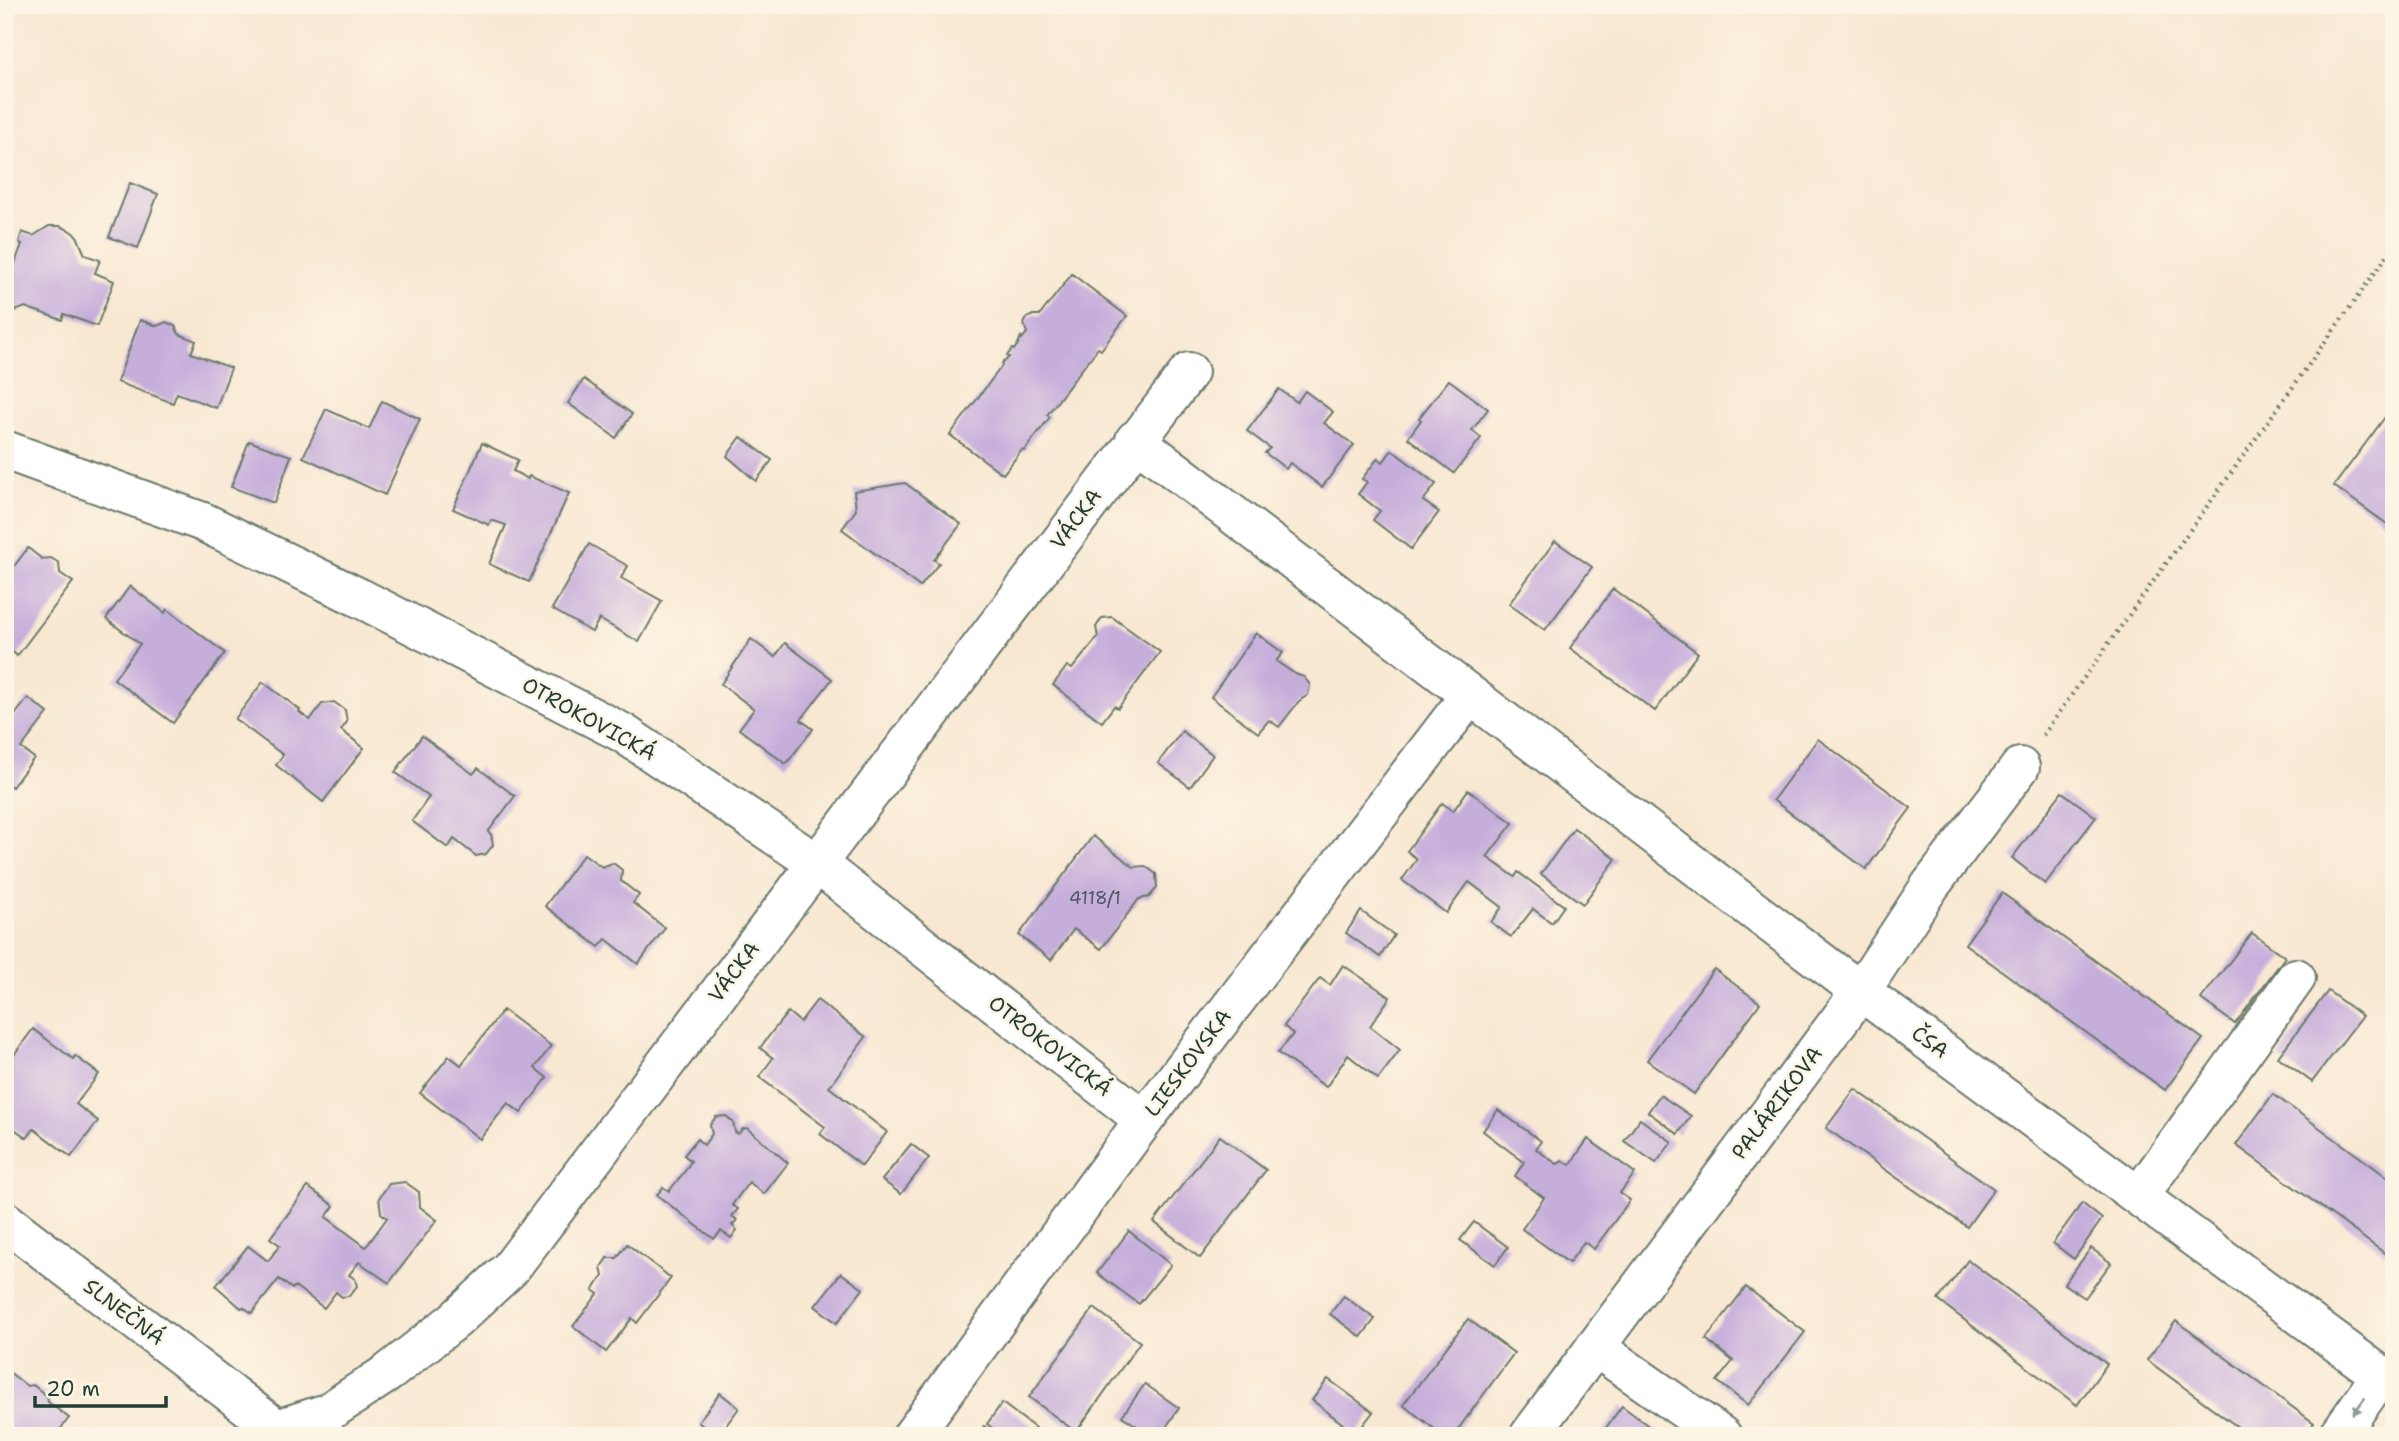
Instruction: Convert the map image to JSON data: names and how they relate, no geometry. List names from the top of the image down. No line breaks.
{"streets":{"street":["VÁCKA","OTROKOVICKÁ","ČSA","LIESKOVSKA","PALÁRIKOVA","SLNEČNÁ"]},"crossings":[["VÁCKA","OTROKOVICKÁ"],["VÁCKA","SLNEČNÁ"],["OTROKOVICKÁ","LIESKOVSKA"],["ČSA","LIESKOVSKA"],["ČSA","PALÁRIKOVA"]],"house_numbers":["4118/1"],"scale_bar":"20 m"}
